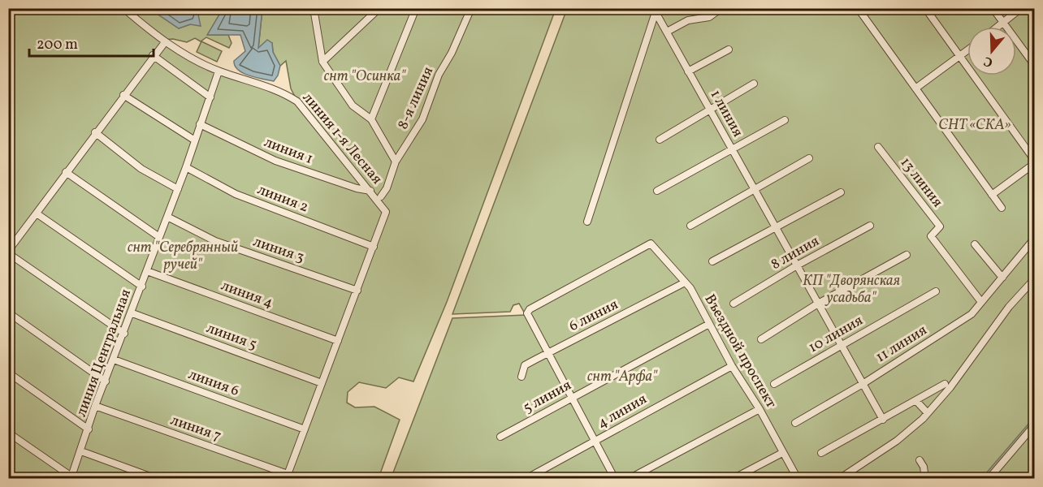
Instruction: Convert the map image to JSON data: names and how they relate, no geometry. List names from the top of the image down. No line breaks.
{"streets":{"street":["8-я линия","1 линия","линия 1-я Лесная","линия 1","13 линия","линия 2","линия 3","8 линия","линия 4","6 линия","10 линия","линия 5","11 линия","Въездной проспект","линия Центральная","линия 6","5 линия","4 линия","линия 7"]},"crossings":[["1 линия","8 линия"],["1 линия","10 линия"],["1 линия","11 линия"],["линия 1-я Лесная","линия 1"],["линия 1-я Лесная","линия 2"],["линия 1-я Лесная","линия Центральная"],["линия 1","линия Центральная"],["13 линия","11 линия"],["линия 2","линия Центральная"],["линия 3","линия Центральная"],["линия 4","линия Центральная"],["6 линия","Въездной проспект"],["линия 5","линия Центральная"],["Въездной проспект","5 линия"],["Въездной проспект","4 линия"],["линия Центральная","линия 6"],["линия Центральная","линия 7"]],"parks":["снт \"Осинка\"","СНТ «СКА»","снт \"Серебрянный ручей\"","КП \"Дворянская усадьба\"","снт \"Арфа\""],"scale_bar":"200 m","north":"bottom"}
